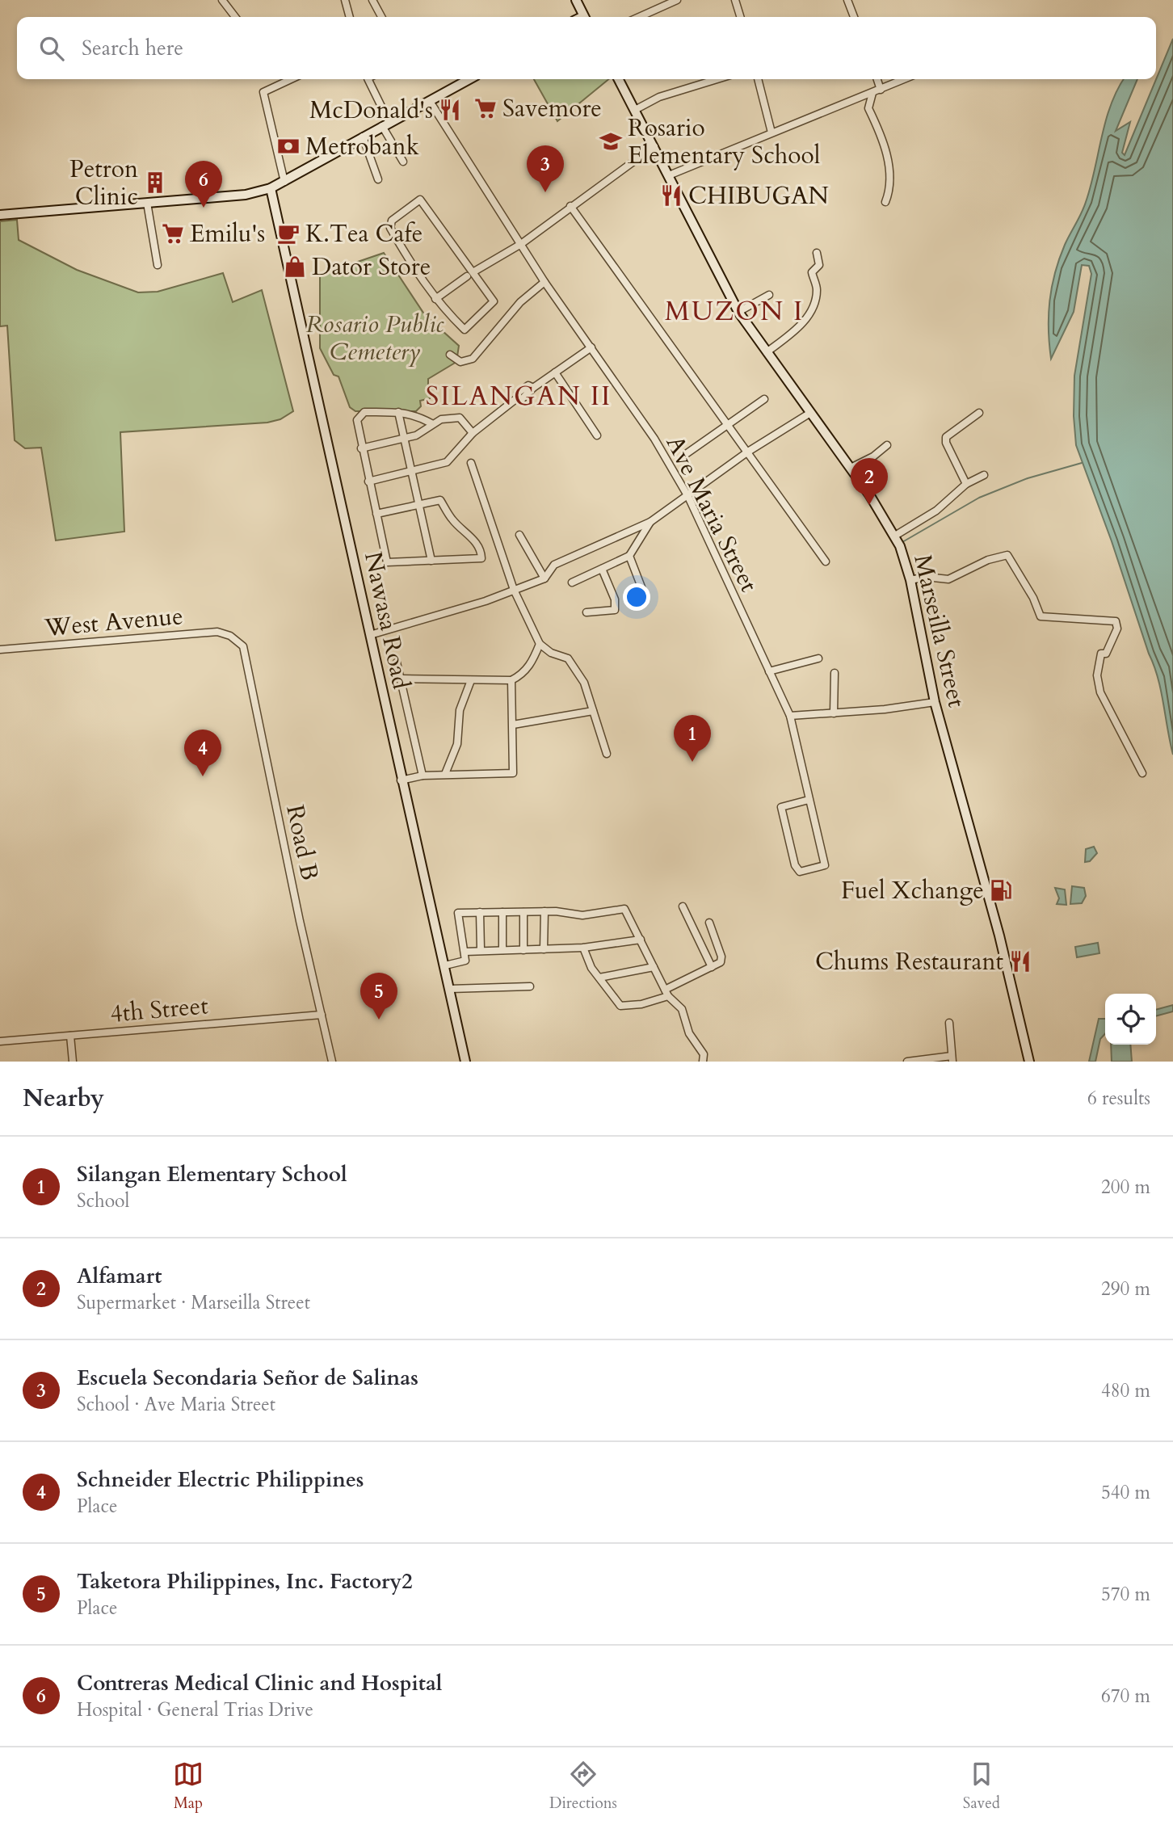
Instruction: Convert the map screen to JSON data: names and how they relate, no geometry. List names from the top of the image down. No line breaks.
{"streets":{"main road":["Nawasa Road","Marseilla Street"],"street":["Ave Maria Street","West Avenue","Road B","4th Street"]},"crossings":[["West Avenue","Road B"],["Road B","4th Street"]],"districts":["MUZON I","SILANGAN II"],"parks":["Rosario Public Cemetery"],"places":{"supermarket":["Savemore","Emilu's"],"restaurant":["McDonald's","CHIBUGAN","Chums Restaurant"],"school or university":["Rosario Elementary School"],"bank":["Metrobank"],"building":["Petron Clinic"],"cafe":["K.Tea Cafe"],"shop":["Dator Store"],"fuel station":["Fuel Xchange"]},"page":{"search":"Search here","pins":["3","6","2","1","4","5"],"heading":["Nearby","6 results"],"list":[{"mark":"1","name":"Silangan Elementary School","note":"School","value":"200 m"},{"mark":"2","name":"Alfamart","note":"Supermarket · Marseilla Street","value":"290 m"},{"mark":"3","name":"Escuela Secondaria Señor de Salinas","note":"School · Ave Maria Street","value":"480 m"},{"mark":"4","name":"Schneider Electric Philippines","note":"Place","value":"540 m"},{"mark":"5","name":"Taketora Philippines, Inc. Factory2","note":"Place","value":"570 m"},{"mark":"6","name":"Contreras Medical Clinic and Hospital","note":"Hospital · General Trias Drive","value":"670 m"}],"nav":["Map","Directions","Saved"]}}
